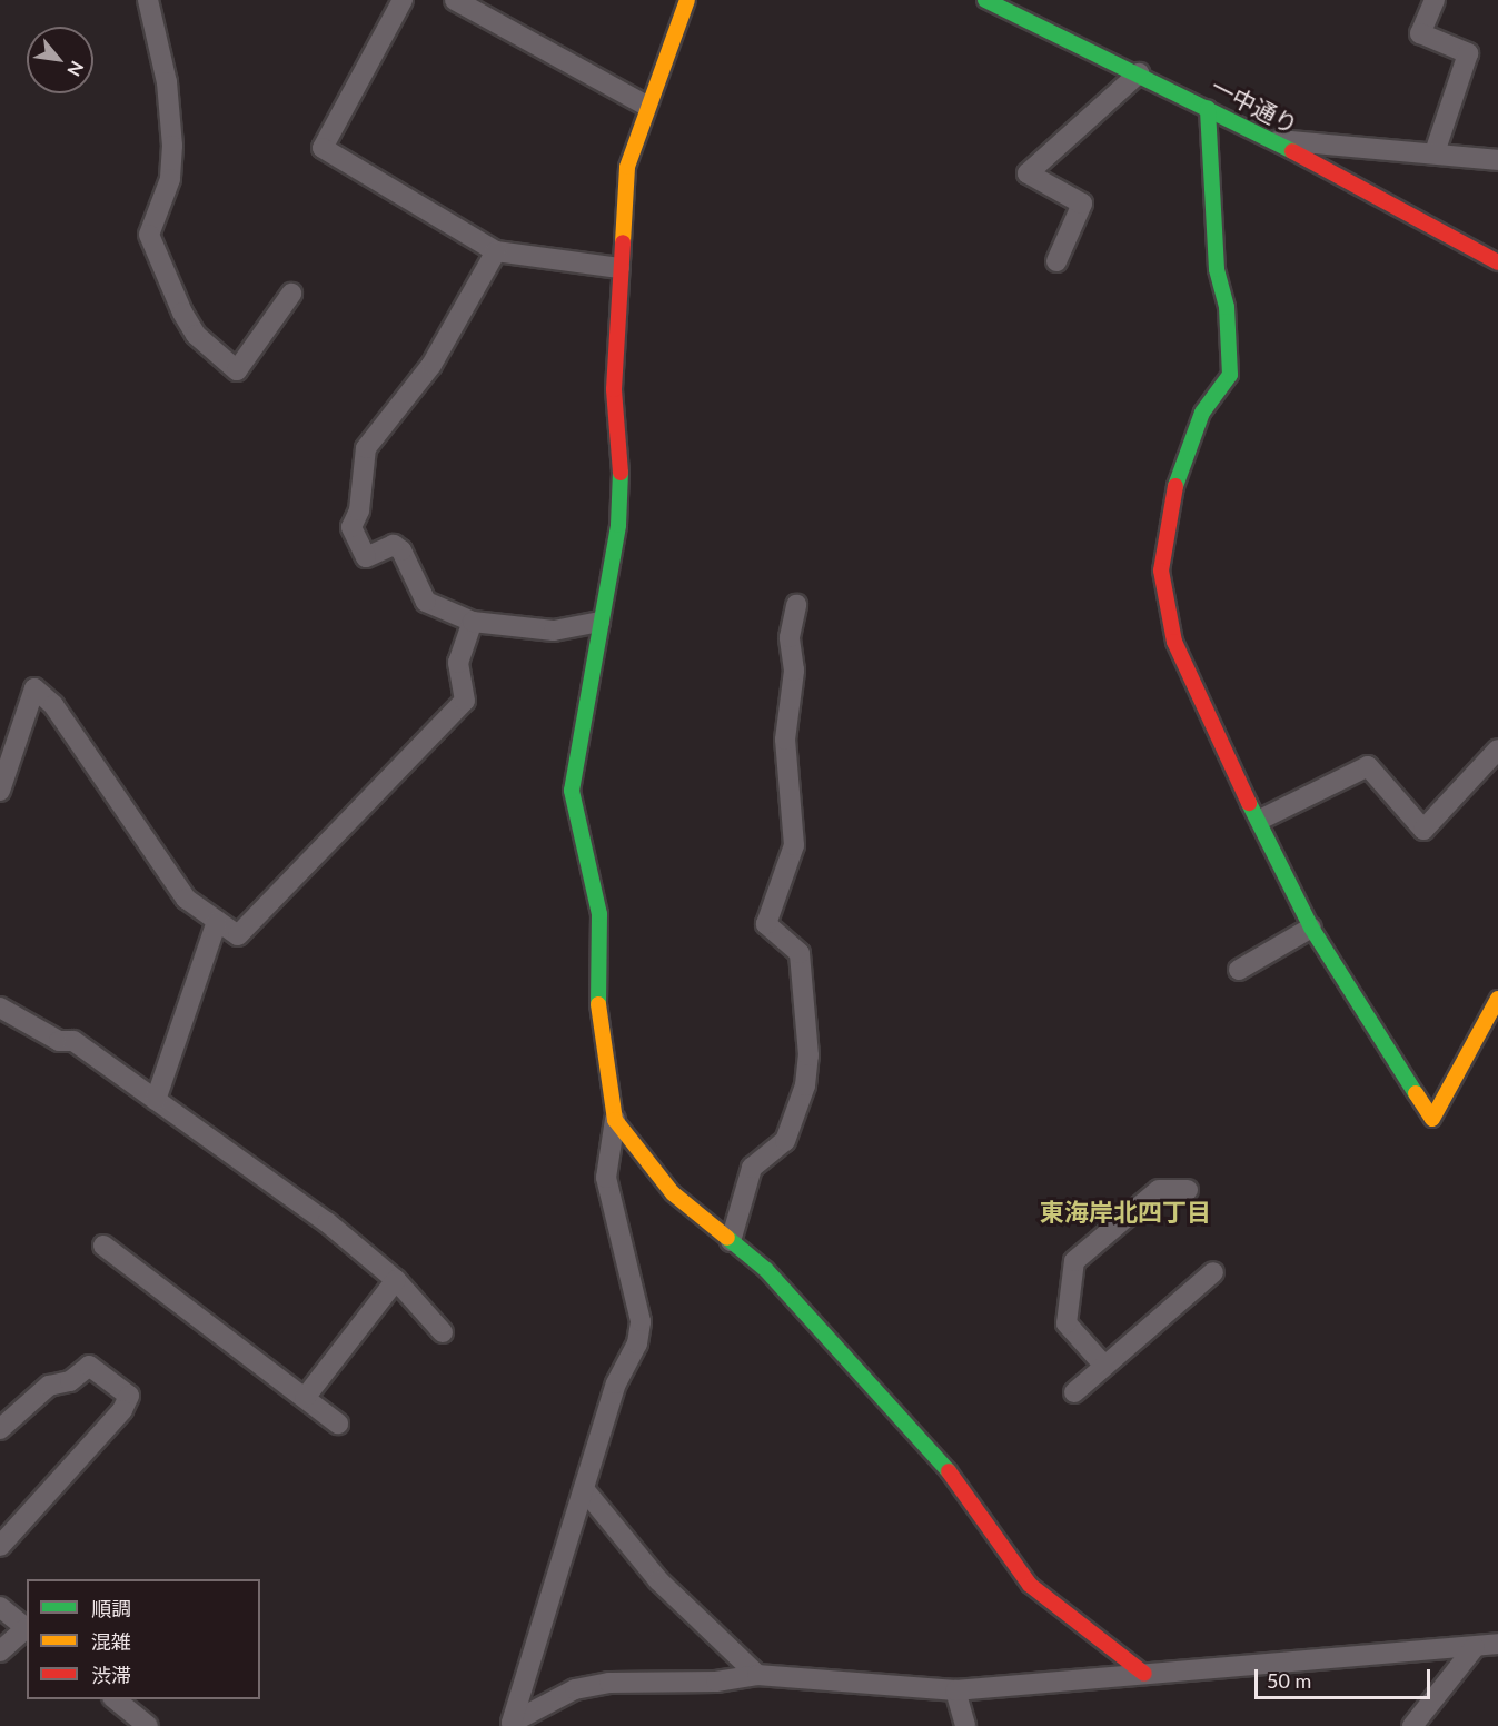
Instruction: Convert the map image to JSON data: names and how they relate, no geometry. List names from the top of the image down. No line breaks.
{"streets":{"street":["一中通り"]},"districts":["東海岸北四丁目"],"legend":["順調","混雑","渋滞"],"scale_bar":"50 m","north":"bottom right"}
